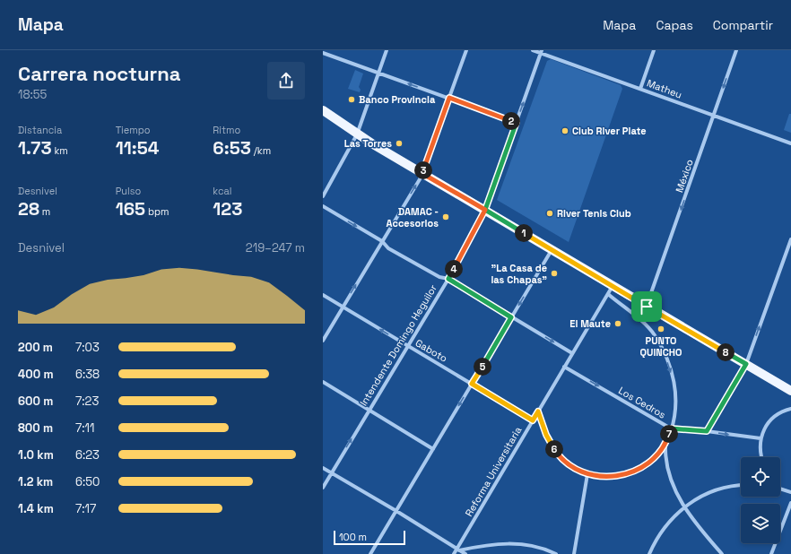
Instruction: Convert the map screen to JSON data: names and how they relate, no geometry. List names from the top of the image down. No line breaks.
{"streets":{"street":["Matheu","México","Intendente Domingo Heguilor","Gaboto","Los Cedros","Reforma Universitaria"]},"crossings":[["Matheu","México"],["Matheu","Intendente Domingo Heguilor"],["Intendente Domingo Heguilor","Gaboto"],["Gaboto","Reforma Universitaria"],["Los Cedros","Reforma Universitaria"]],"one_way":["México","Los Cedros"],"places":["Banco Provincia","Club River Plate","Las Torres","River Tenis Club","DAMAC - Accesorios","\"La Casa de las Chapas\"","El Maute","PUNTO QUINCHO"],"scale_bar":"100 m","page":{"header":"Mapa","nav":["Mapa","Capas","Compartir"],"heading":["Carrera nocturna","18:55"],"stats":[["Distancia","1.73 km"],["Tiempo","11:54"],["Ritmo","6:53 /km"],["Desnivel","28 m"],["Pulso","165 bpm"],["kcal","123"]],"pins":["2","3","1","4","8","5","7","6"],"chart":["Desnivel","219–247 m"],"list":[{"name":"200 m","note":"7:03"},{"name":"400 m","note":"6:38"},{"name":"600 m","note":"7:23"},{"name":"800 m","note":"7:11"},{"name":"1.0 km","note":"6:23"},{"name":"1.2 km","note":"6:50"},{"name":"1.4 km","note":"7:17"}],"scale":"100 m"}}
